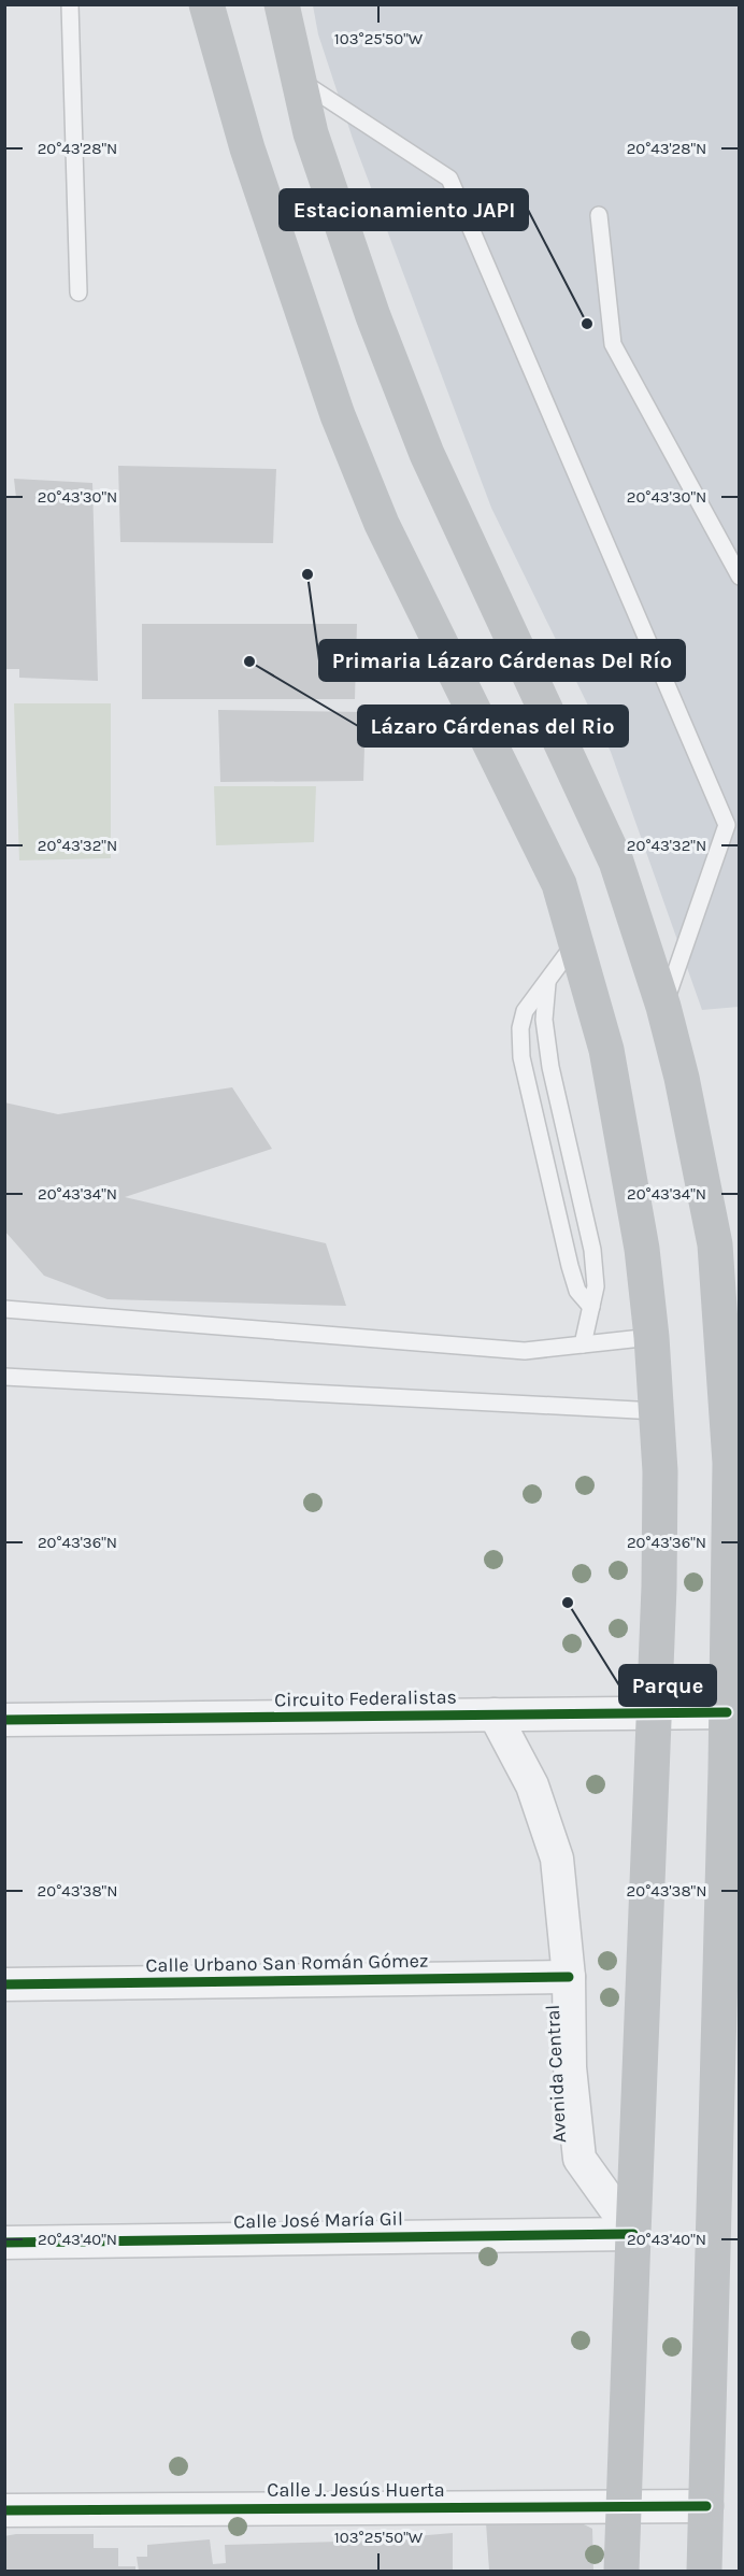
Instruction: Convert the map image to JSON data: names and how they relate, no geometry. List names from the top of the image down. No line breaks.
{"streets":{"street":["Circuito Federalistas","Calle Urbano San Román Gómez","Avenida Central","Calle José María Gil","Calle J. Jesús Huerta"]},"crossings":[["Circuito Federalistas","Avenida Central"],["Calle Urbano San Román Gómez","Avenida Central"],["Avenida Central","Calle José María Gil"]],"places":["Estacionamiento JAPI","Primaria Lázaro Cárdenas Del Río","Lázaro Cárdenas del Rio","Parque"],"coordinates":["103°25'50\"W","20°43'28\"N","20°43'30\"N","20°43'32\"N","20°43'34\"N","20°43'36\"N","20°43'38\"N","20°43'40\"N"]}
